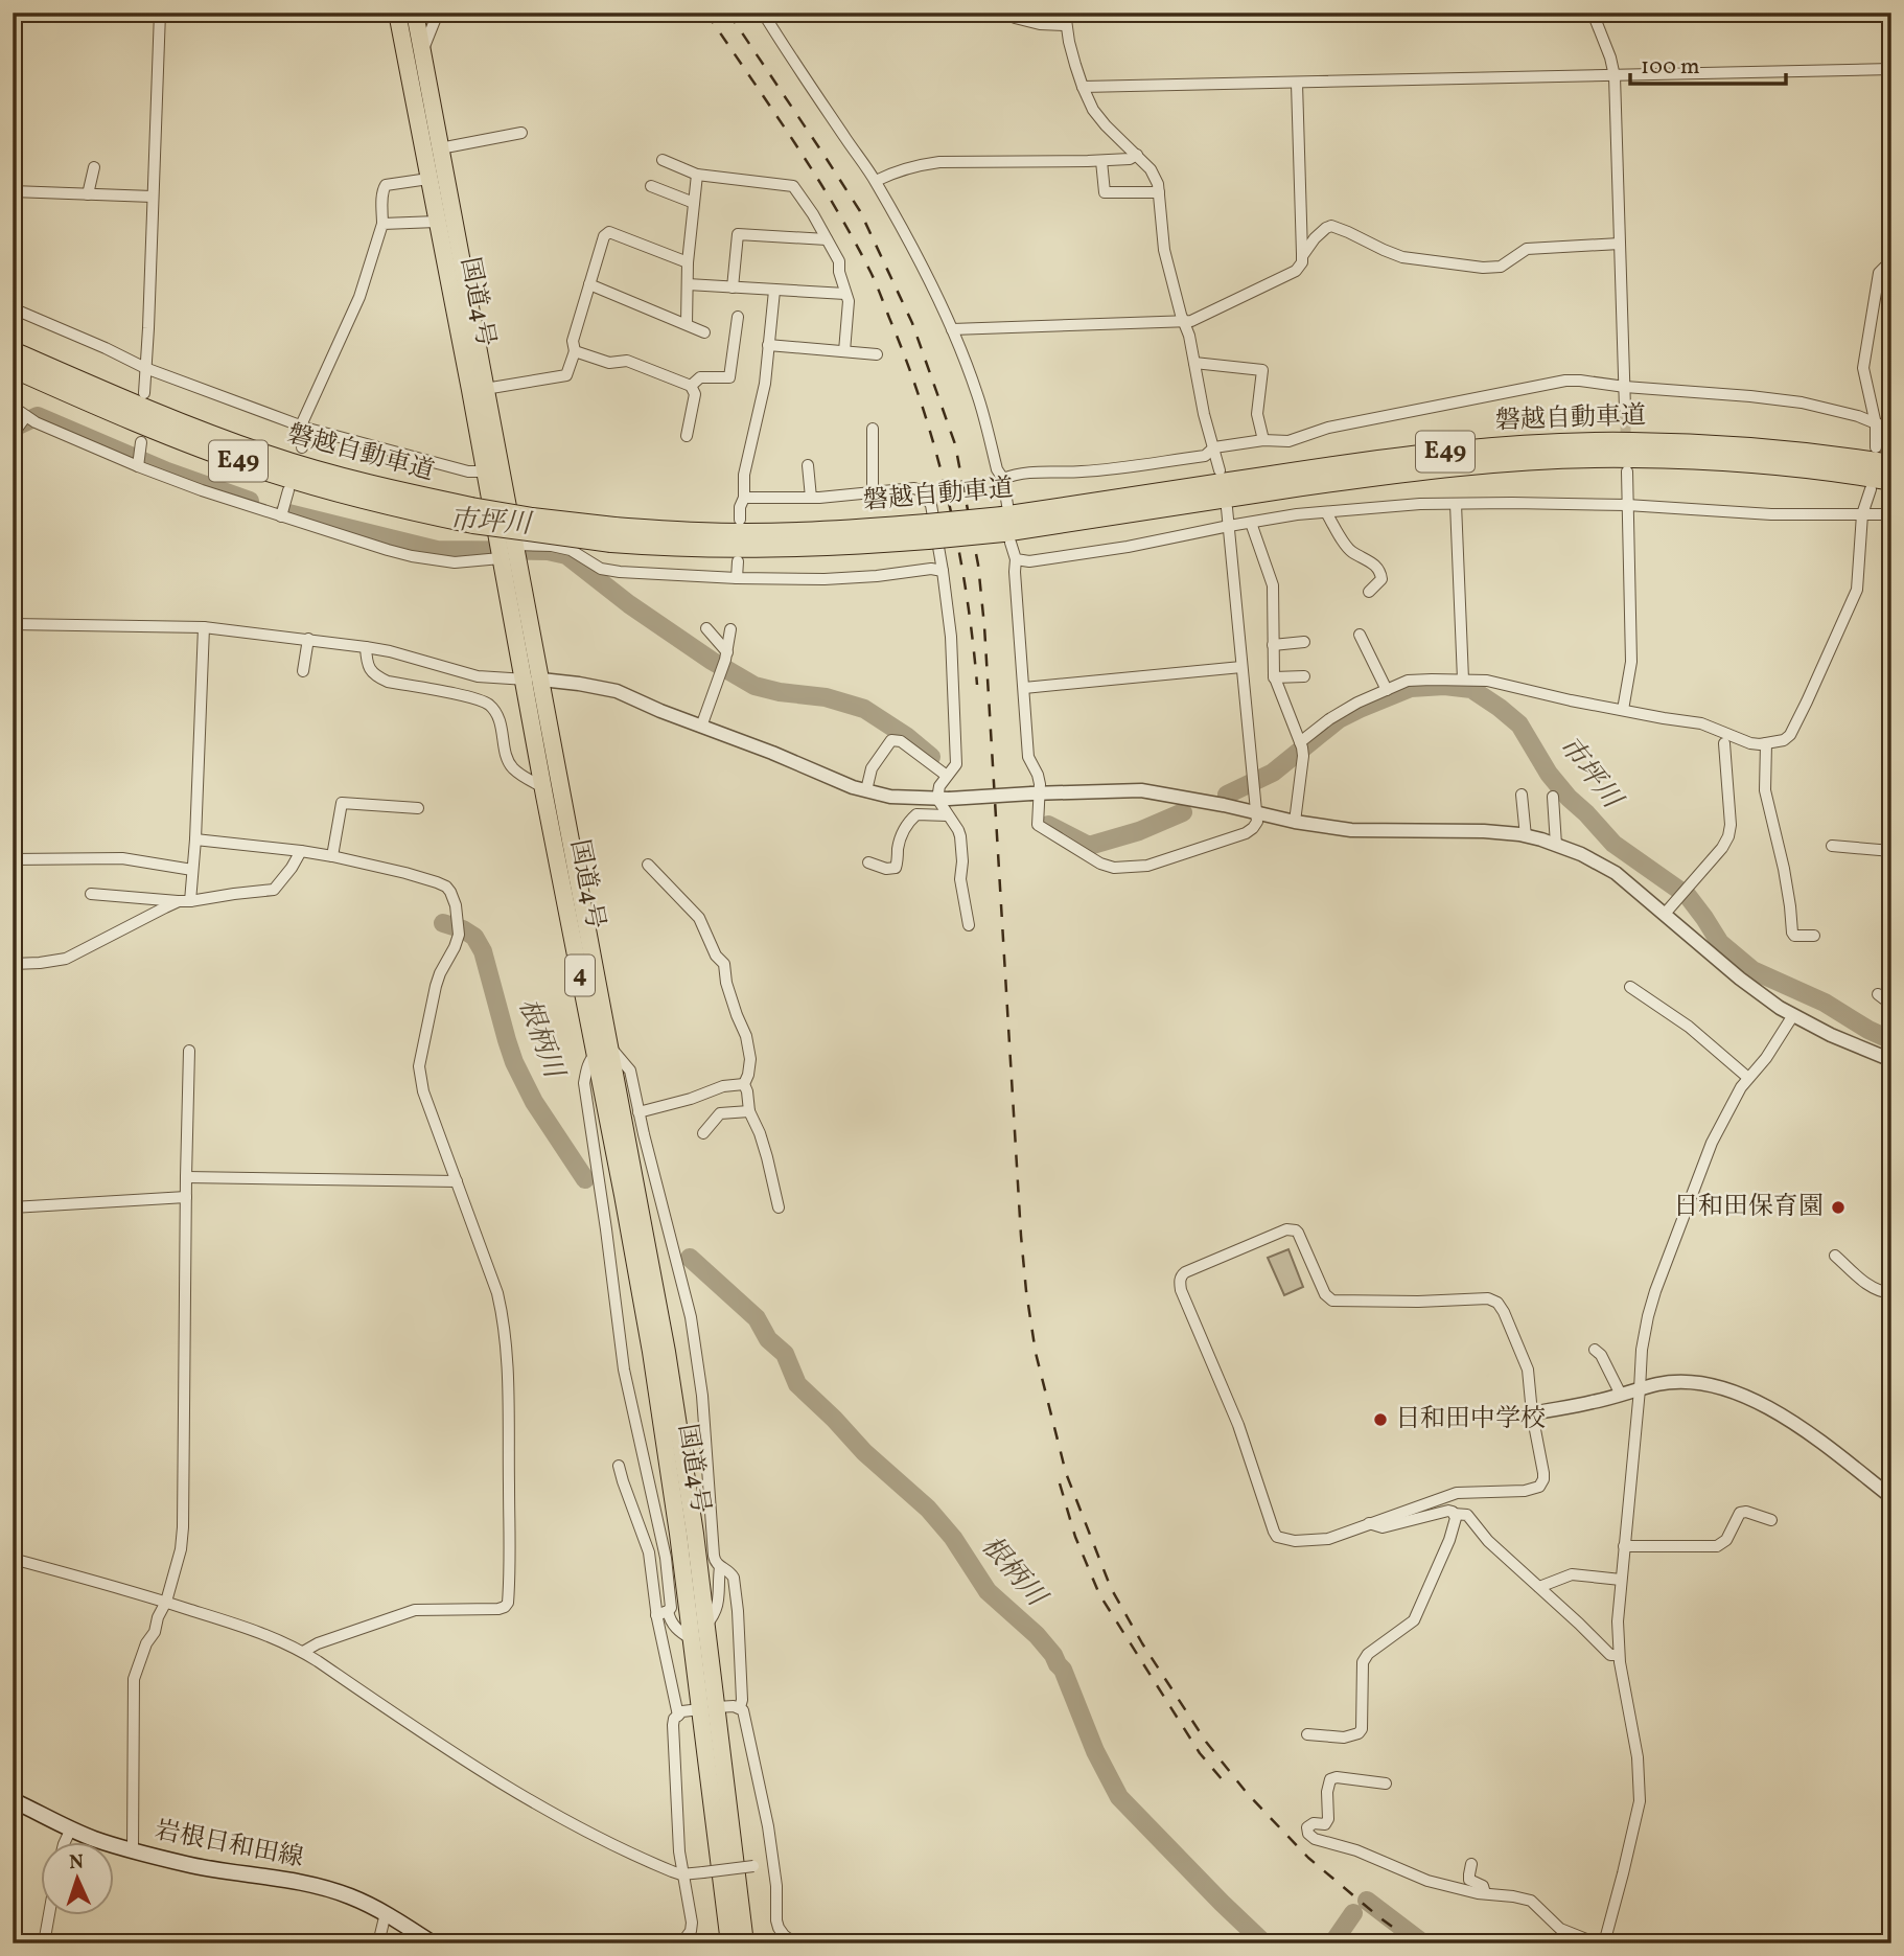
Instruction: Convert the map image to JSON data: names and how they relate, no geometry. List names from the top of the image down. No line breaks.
{"streets":{"highway":["国道4号","磐越自動車道","E49","4"],"main road":["岩根日和田線"]},"water":["市坪川","根柄川"],"places":["日和田保育園","日和田中学校"],"scale_bar":"100 m","north":"top"}
